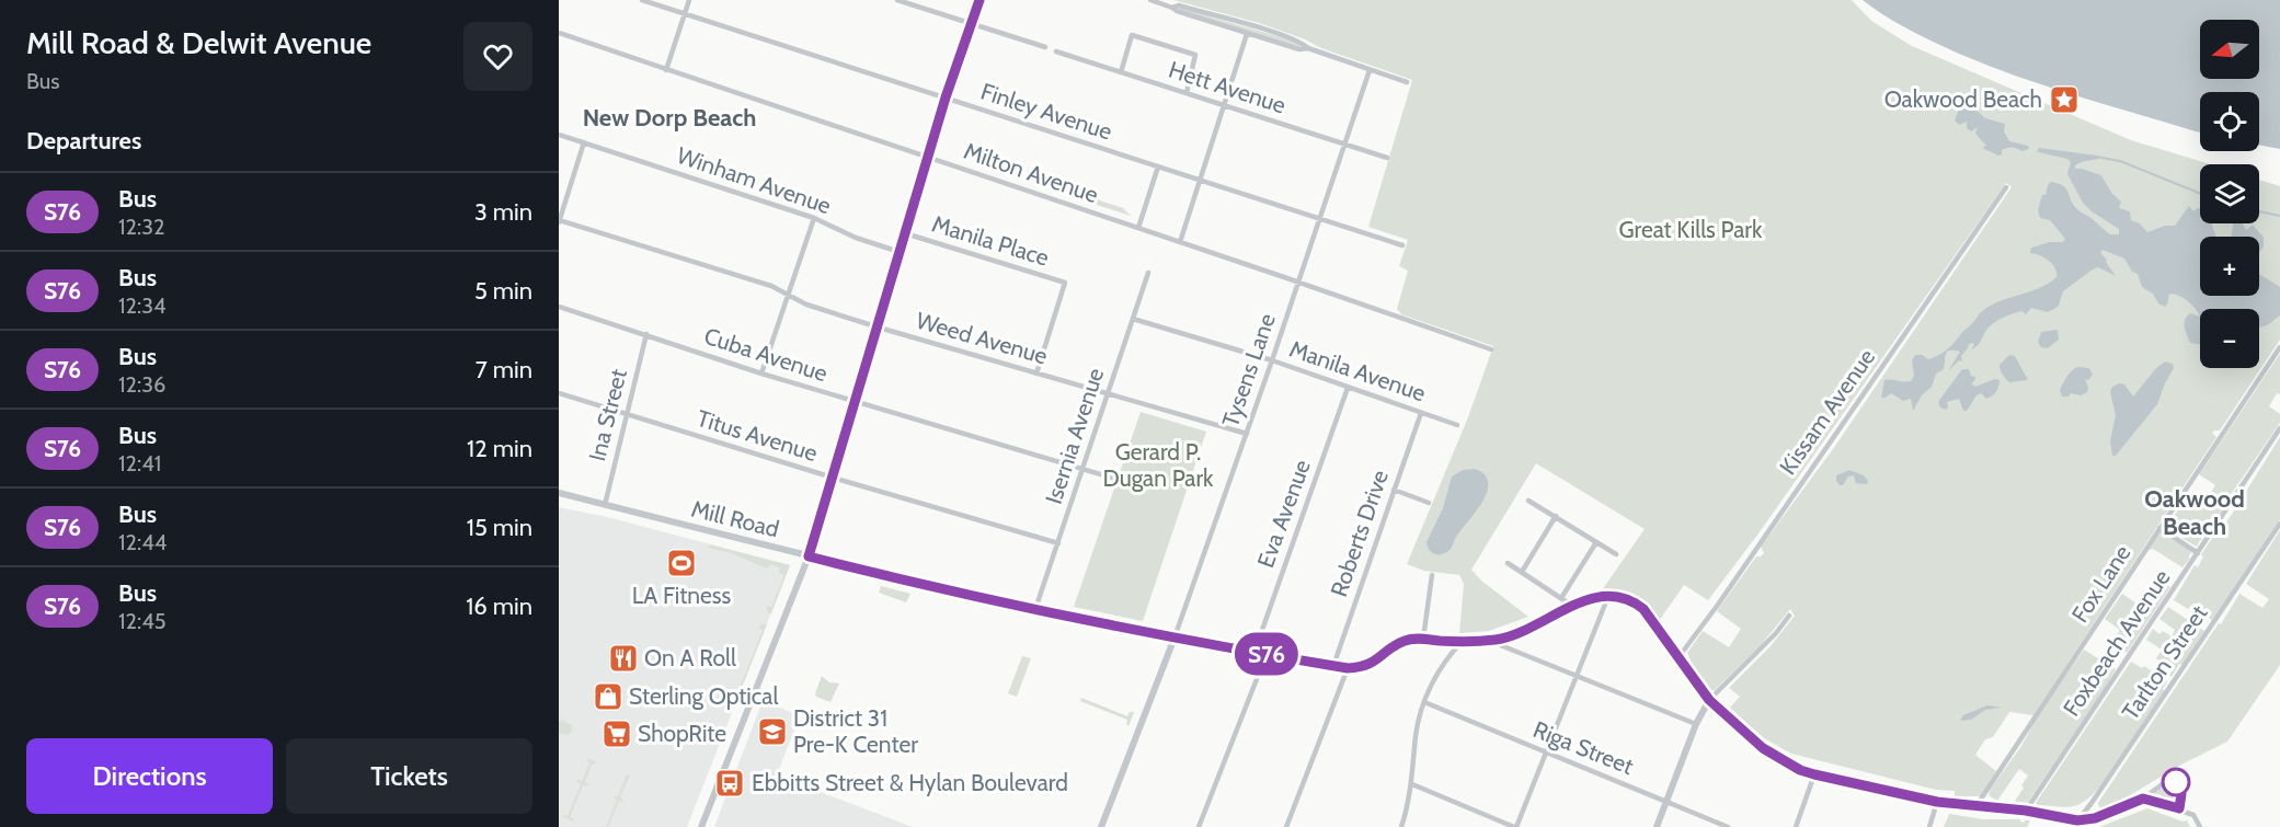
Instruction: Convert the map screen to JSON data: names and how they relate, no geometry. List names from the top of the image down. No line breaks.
{"streets":{"street":["Hett Avenue","Finley Avenue","Milton Avenue","Winham Avenue","Manila Place","Weed Avenue","Cuba Avenue","Tysens Lane","Manila Avenue","Kissam Avenue","Ina Street","Titus Avenue","Isernia Avenue","Eva Avenue","Mill Road","Roberts Drive","Fox Lane","Foxbeach Avenue","Tarlton Street","Riga Street"]},"crossings":[["Hett Avenue","Tysens Lane"],["Finley Avenue","Tysens Lane"],["Milton Avenue","Tysens Lane"],["Manila Place","Weed Avenue"],["Weed Avenue","Tysens Lane"],["Weed Avenue","Isernia Avenue"],["Cuba Avenue","Ina Street"],["Cuba Avenue","Isernia Avenue"],["Tysens Lane","Manila Avenue"],["Tysens Lane","Mill Road"],["Manila Avenue","Isernia Avenue"],["Manila Avenue","Eva Avenue"],["Manila Avenue","Roberts Drive"],["Ina Street","Titus Avenue"],["Ina Street","Mill Road"],["Titus Avenue","Isernia Avenue"],["Isernia Avenue","Mill Road"],["Eva Avenue","Mill Road"],["Mill Road","Roberts Drive"]],"districts":["New Dorp Beach","Oakwood Beach"],"parks":["Great Kills Park","Gerard P. Dugan Park"],"places":{"place":["Oakwood Beach"],"sports":["LA Fitness"],"restaurant":["On A Roll"],"shop":["Sterling Optical"],"school or university":["District 31 Pre-K Center"],"supermarket":["ShopRite"],"bus stop":["Ebbitts Street & Hylan Boulevard"]},"lines":["bus line S76"],"north":"left","page":{"heading":[["Mill Road & Delwit Avenue","Bus"],"Departures"],"on_map":"S76","map_buttons":["+","−"],"list":[{"mark":"S76","name":"Bus","note":"12:32","value":"3 min"},{"mark":"S76","name":"Bus","note":"12:34","value":"5 min"},{"mark":"S76","name":"Bus","note":"12:36","value":"7 min"},{"mark":"S76","name":"Bus","note":"12:41","value":"12 min"},{"mark":"S76","name":"Bus","note":"12:44","value":"15 min"},{"mark":"S76","name":"Bus","note":"12:45","value":"16 min"}],"buttons":["Directions","Tickets"]}}
